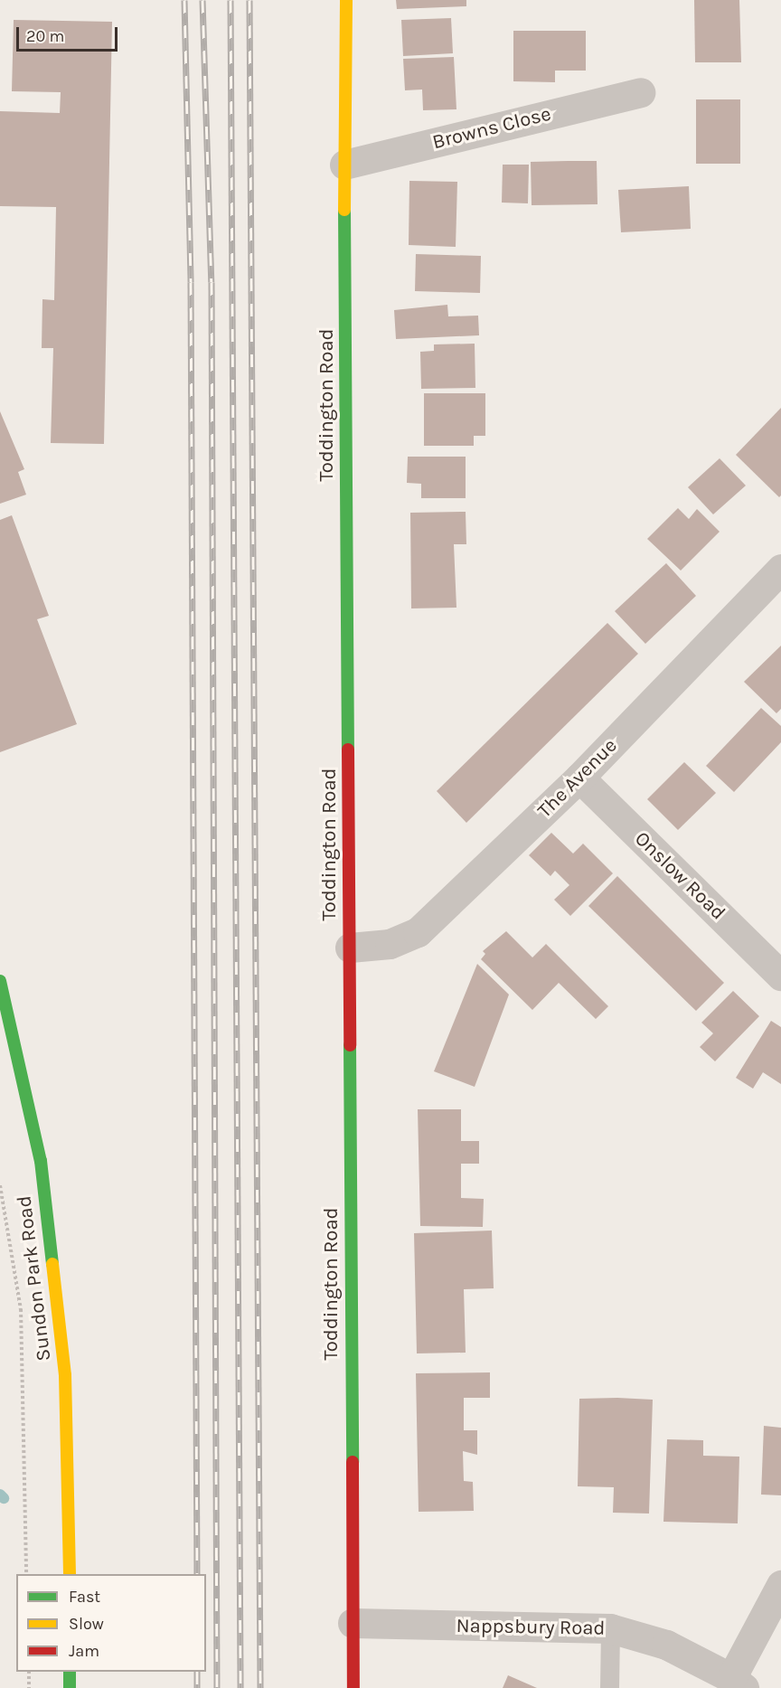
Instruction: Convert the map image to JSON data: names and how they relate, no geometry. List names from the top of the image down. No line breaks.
{"streets":{"main road":["Toddington Road","Sundon Park Road"],"street":["Browns Close","The Avenue","Onslow Road","Nappsbury Road"]},"crossings":[["Browns Close","Toddington Road"],["Toddington Road","The Avenue"],["Toddington Road","Nappsbury Road"],["The Avenue","Onslow Road"]],"legend":["Fast","Slow","Jam"],"scale_bar":"20 m"}
